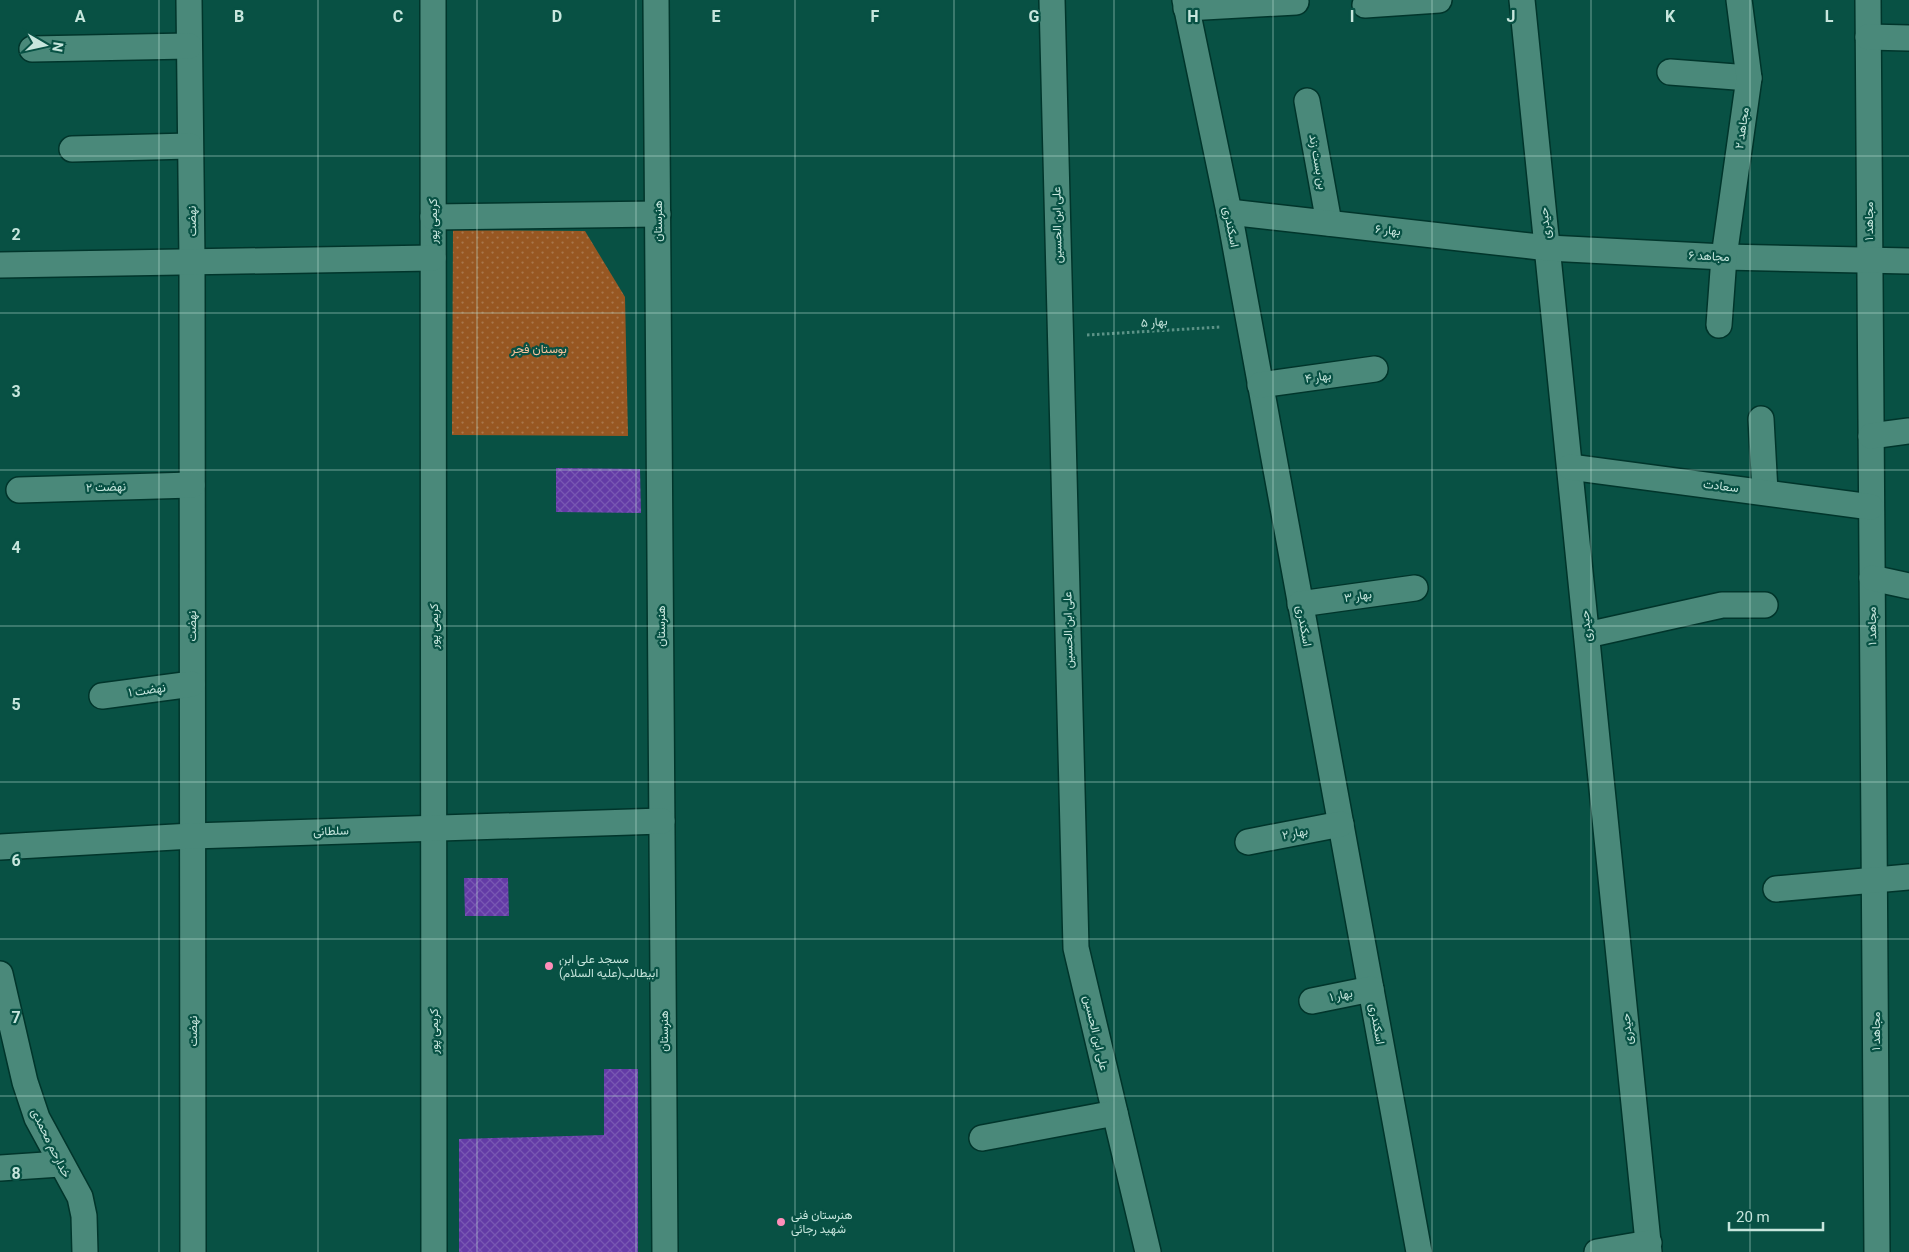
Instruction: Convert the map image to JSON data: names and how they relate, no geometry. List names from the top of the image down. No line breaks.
{"streets":{"street":["مجاهد ۲","بن بست زند","نهضت","کریمی پور","هنرستان","مجاهد ۱","حیدری","علی ابن الحسین","اسکندری","بهار ۶","مجاهد ۶","بهار ۴","سعادت","نهضت ۲","بهار ۳","نهضت ۱","سلطانی","بهار ۲","بهار ۱","خدارحم محمدی"],"path":["بهار ۵"]},"crossings":[["مجاهد ۲","مجاهد ۶"],["بن بست زند","بهار ۶"],["نهضت","نهضت ۲"],["نهضت","نهضت ۱"],["نهضت","سلطانی"],["کریمی پور","سلطانی"],["هنرستان","سلطانی"],["مجاهد ۱","مجاهد ۶"],["مجاهد ۱","سعادت"],["حیدری","بهار ۶"],["حیدری","مجاهد ۶"],["حیدری","سعادت"],["علی ابن الحسین","بهار ۵"],["اسکندری","بهار ۶"],["اسکندری","بهار ۵"],["اسکندری","بهار ۴"],["اسکندری","بهار ۳"],["اسکندری","بهار ۲"],["اسکندری","بهار ۱"],["بهار ۶","مجاهد ۶"]],"parks":["بوستان فجر"],"places":["مسجد علی ابن ابیطالب(علیه السلام)","هنرستان فنی شهید رجائی"],"scale_bar":"20 m","north":"right","grid":{"columns":["A","B","C","D","E","F","G","H","I","J","K","L"],"rows":["2","3","4","5","6","7","8"]}}
